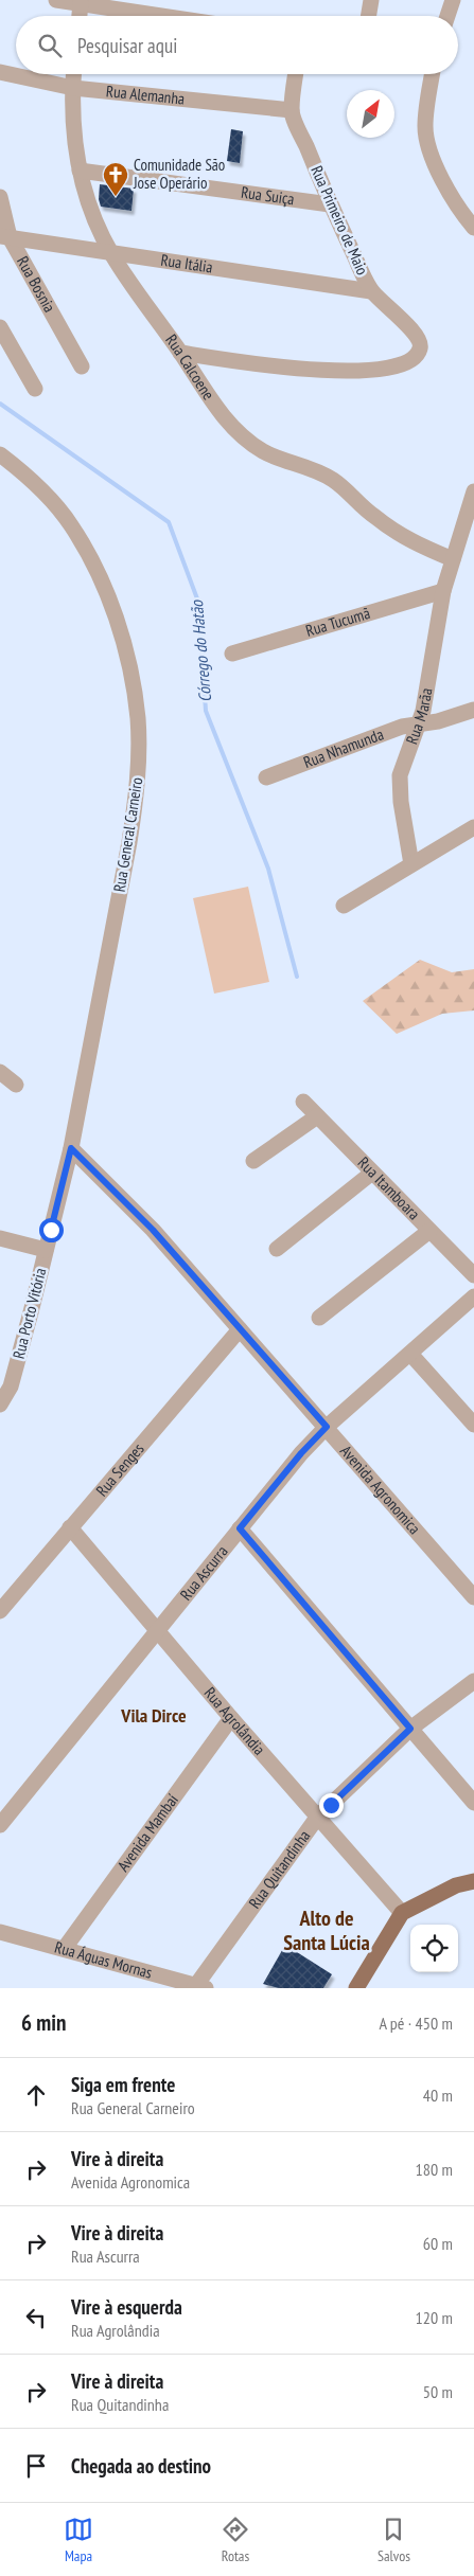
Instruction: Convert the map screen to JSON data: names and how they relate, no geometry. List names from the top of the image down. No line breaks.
{"streets":{"street":["Rua Alemanha","Rua Suiça","Rua Primeiro de Maio","Rua Itália","Rua Bosnia","Rua Calcoene","Rua Tucumã","Rua Marãa","Rua Nhamunda","Rua General Carneiro","Rua Itamboara","Rua Porto Vitória","Rua Senges","Avenida Agronomica","Rua Ascurra","Rua Agrolândia","Avenida Mambaí","Rua Quitandinha","Rua Águas Mornas"]},"crossings":[["Rua Alemanha","Rua Primeiro de Maio"],["Rua Alemanha","Rua Calcoene"],["Rua Suiça","Rua Primeiro de Maio"],["Rua Suiça","Rua Calcoene"],["Rua Primeiro de Maio","Rua Itália"],["Rua Primeiro de Maio","Rua Calcoene"],["Rua Itália","Rua Bosnia"],["Rua Itália","Rua Calcoene"],["Rua Calcoene","Rua Marãa"],["Rua Tucumã","Rua Marãa"],["Rua Marãa","Rua Nhamunda"],["Rua General Carneiro","Rua Porto Vitória"],["Rua General Carneiro","Avenida Agronomica"],["Rua Senges","Avenida Agronomica"],["Rua Senges","Rua Agrolândia"],["Avenida Agronomica","Rua Ascurra"],["Rua Ascurra","Rua Agrolândia"],["Rua Agrolândia","Avenida Mambaí"],["Rua Agrolândia","Rua Quitandinha"],["Avenida Mambaí","Rua Águas Mornas"],["Rua Quitandinha","Rua Águas Mornas"]],"districts":["Vila Dirce","Alto de Santa Lúcia"],"water":["Córrego do Hatão"],"places":{"church":["Comunidade São Jose Operário"]},"north":"top right","page":{"search":"Pesquisar aqui","heading":["6 min","A pé · 450 m"],"list":[["Siga em frente","Rua General Carneiro","40 m"],["Vire à direita","Avenida Agronomica","180 m"],["Vire à direita","Rua Ascurra","60 m"],["Vire à esquerda","Rua Agrolândia","120 m"],["Vire à direita","Rua Quitandinha","50 m"],"Chegada ao destino"],"nav":["Mapa","Rotas","Salvos"]}}
